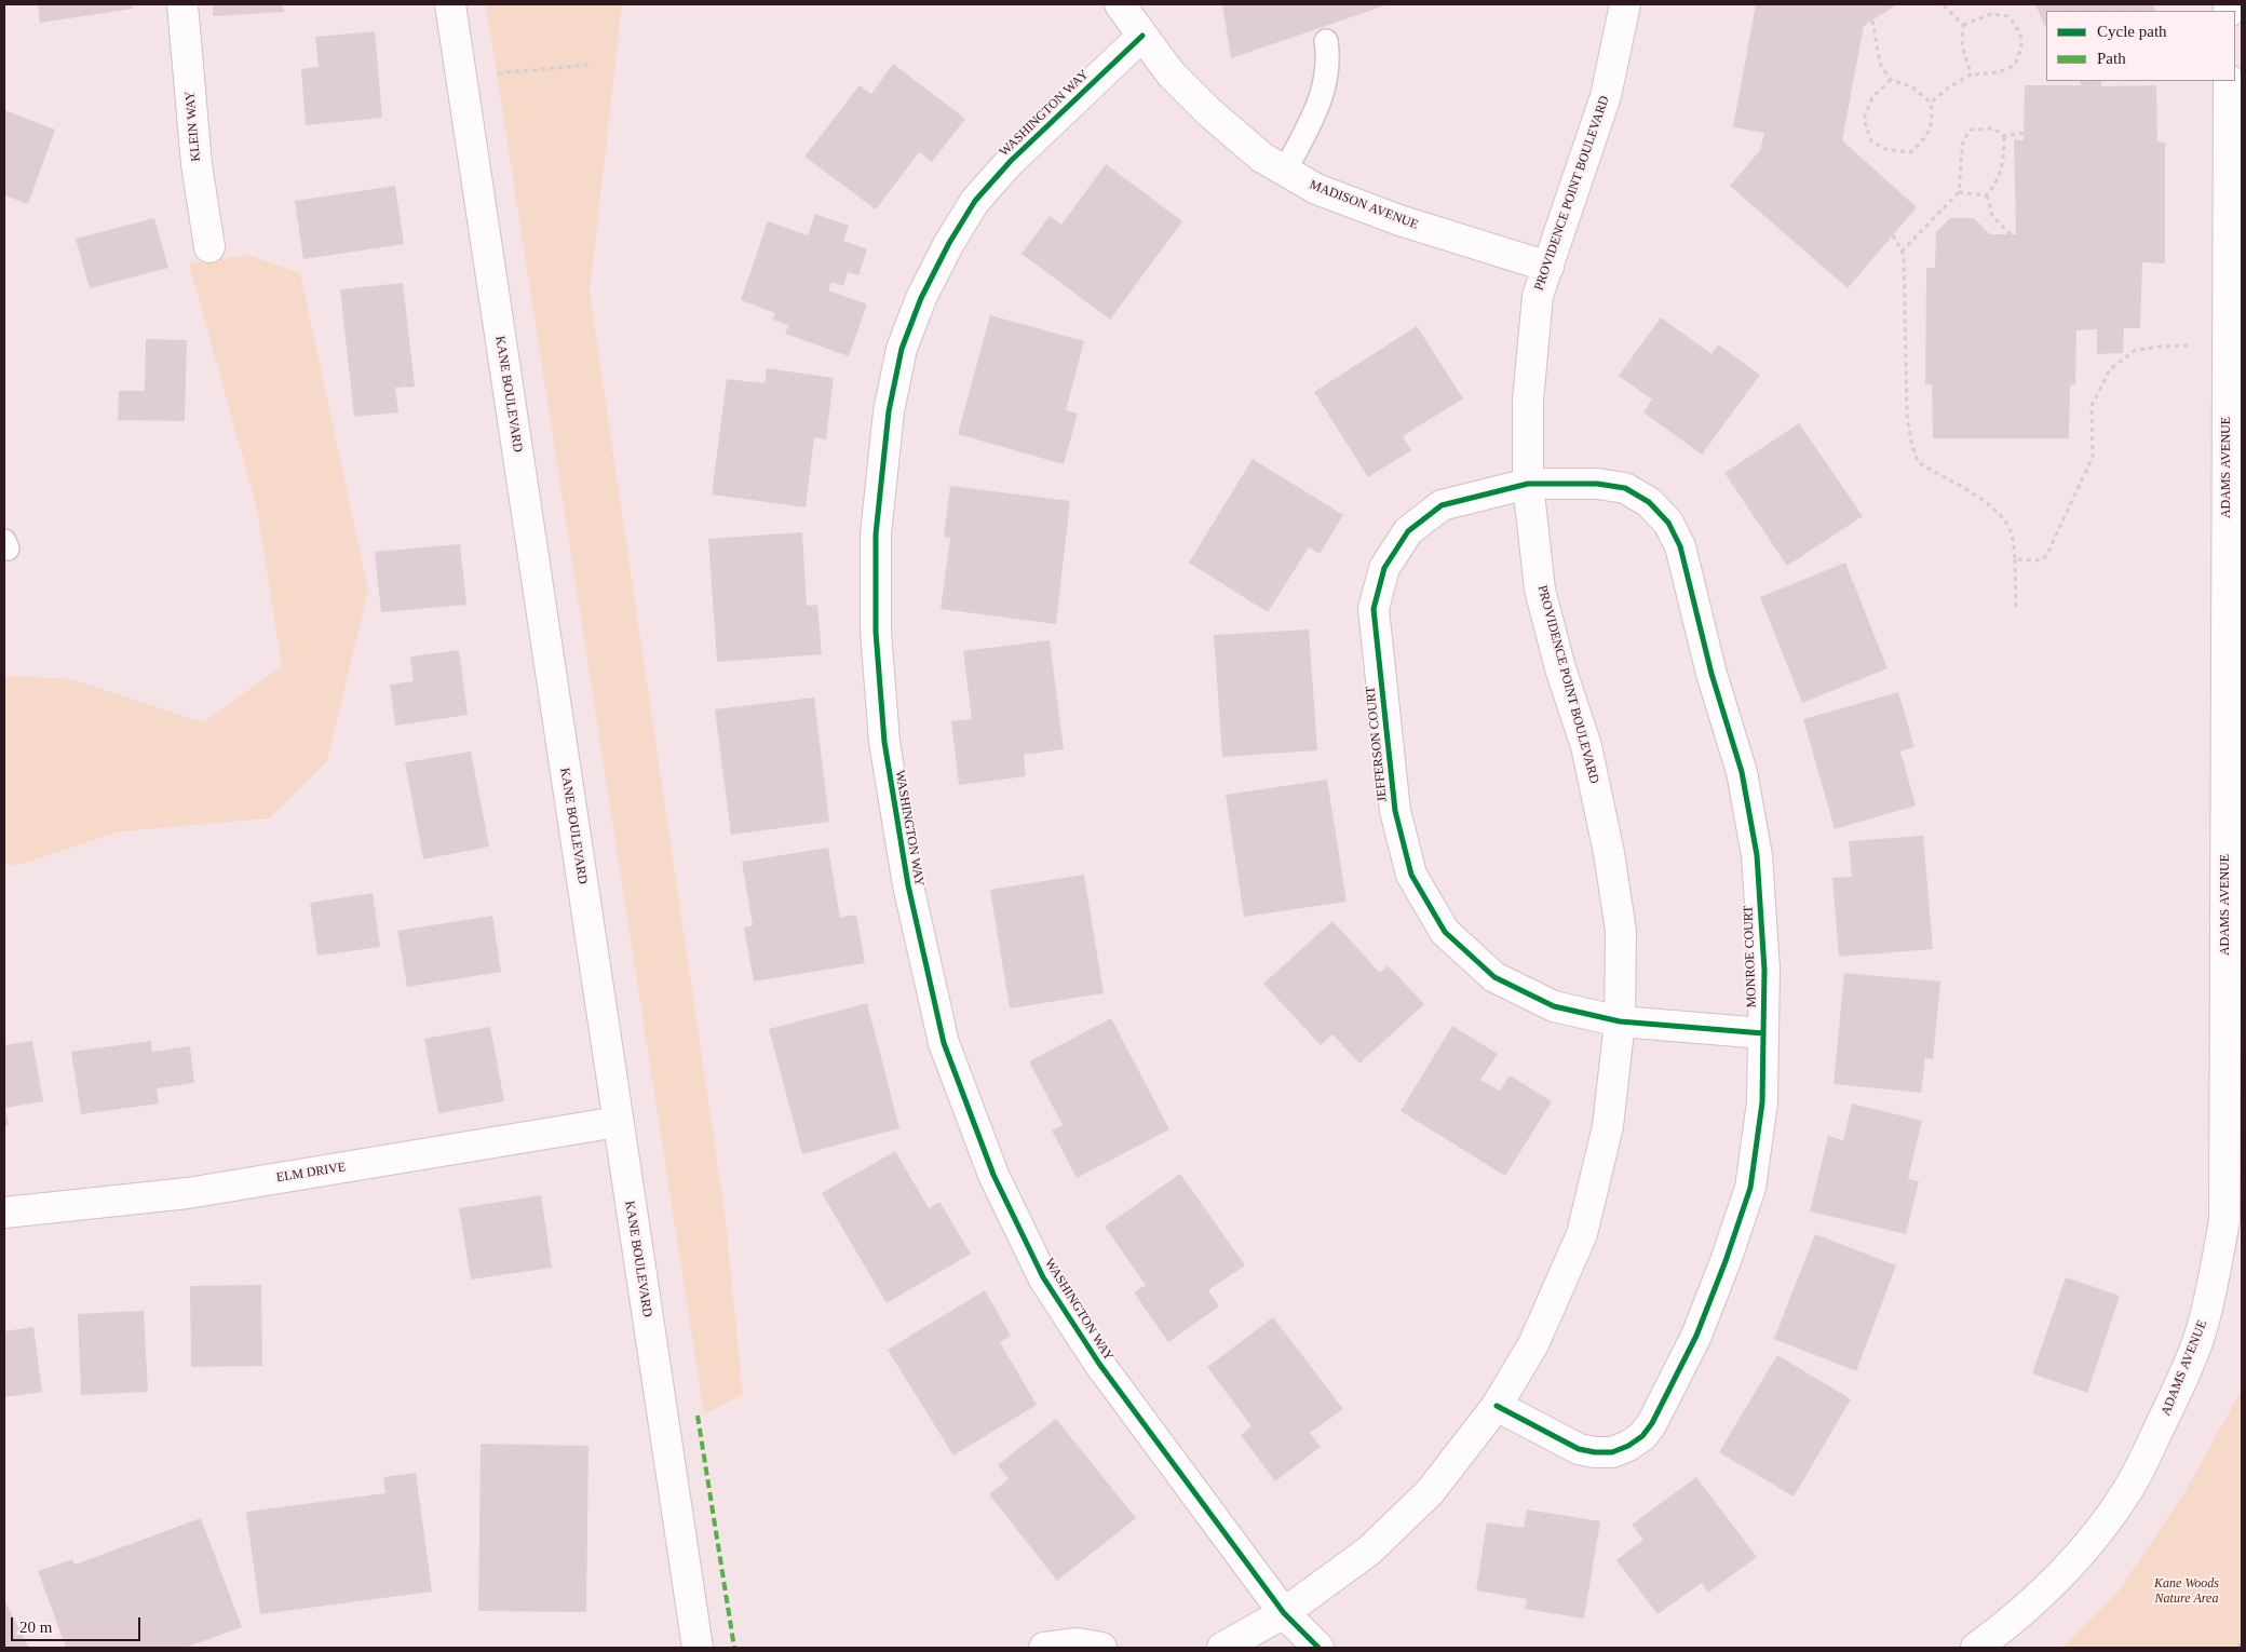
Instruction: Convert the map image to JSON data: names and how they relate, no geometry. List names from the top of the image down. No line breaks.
{"streets":{"street":["WASHINGTON WAY","KLEIN WAY","PROVIDENCE POINT BOULEVARD","MADISON AVENUE","KANE BOULEVARD","ADAMS AVENUE","JEFFERSON COURT","MONROE COURT","ELM DRIVE"]},"crossings":[["WASHINGTON WAY","PROVIDENCE POINT BOULEVARD"],["WASHINGTON WAY","MADISON AVENUE"],["PROVIDENCE POINT BOULEVARD","MADISON AVENUE"],["PROVIDENCE POINT BOULEVARD","JEFFERSON COURT"],["PROVIDENCE POINT BOULEVARD","MONROE COURT"],["KANE BOULEVARD","ELM DRIVE"],["JEFFERSON COURT","MONROE COURT"]],"parks":["Kane Woods Nature Area"],"legend":["Cycle path","Path"],"scale_bar":"20 m"}
